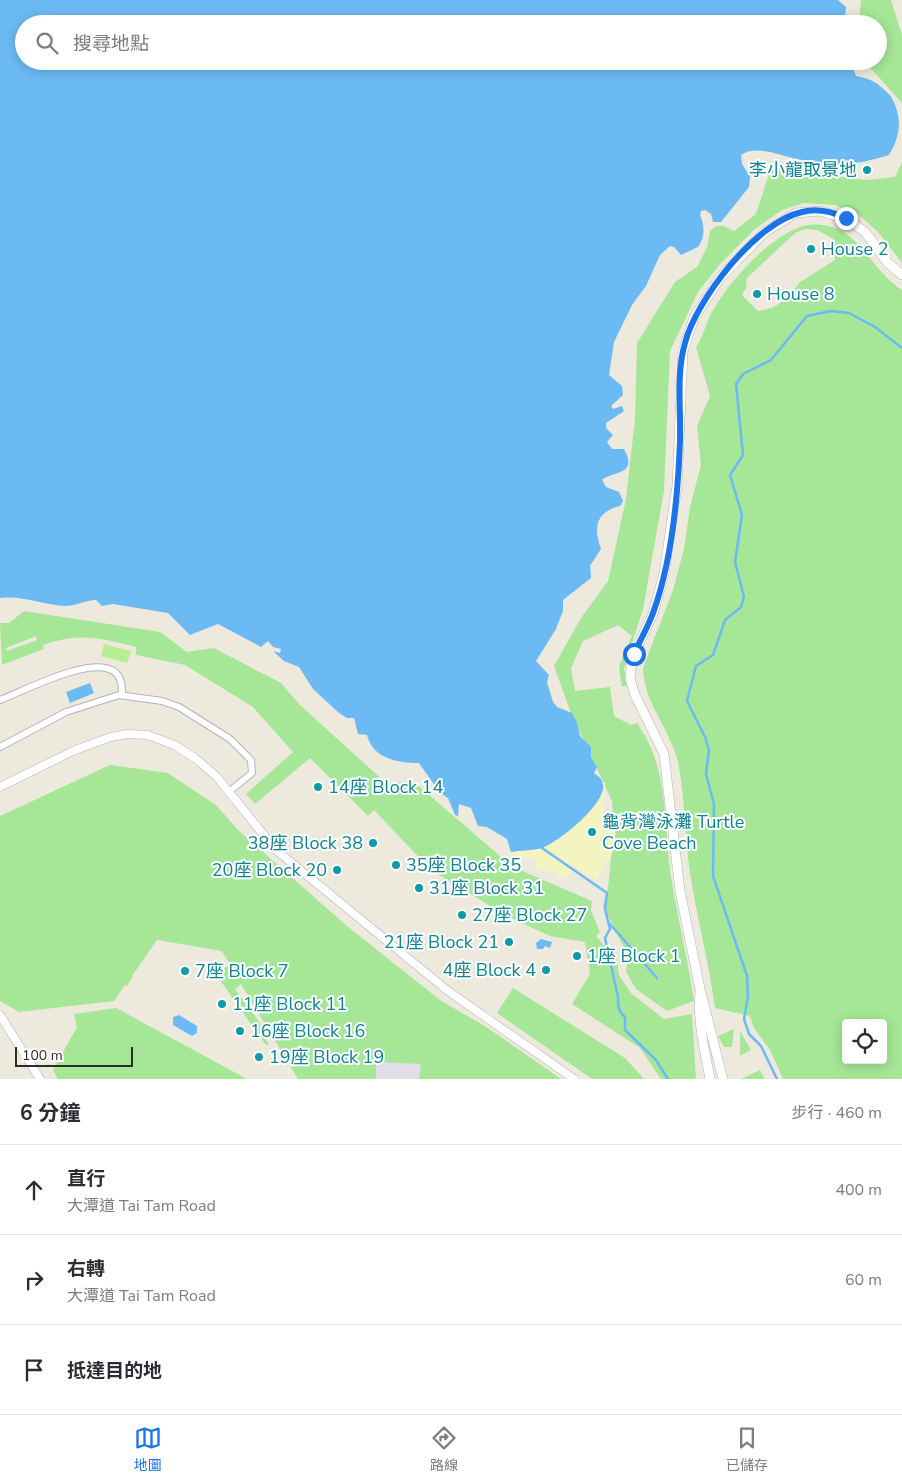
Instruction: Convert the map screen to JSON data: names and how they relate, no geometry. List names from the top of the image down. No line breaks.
{"places":["李小龍取景地","House 2","House 8","14座 Block 14","龜背灣泳灘 Turtle Cove Beach","38座 Block 38","35座 Block 35","20座 Block 20","31座 Block 31","27座 Block 27","21座 Block 21","1座 Block 1","4座 Block 4","7座 Block 7","11座 Block 11","16座 Block 16","19座 Block 19"],"scale_bar":"100 m","page":{"search":"搜尋地點","scale":"100 m","heading":["6 分鐘","步行 · 460 m"],"list":[["直行","大潭道 Tai Tam Road","400 m"],["右轉","大潭道 Tai Tam Road","60 m"],"抵達目的地"],"nav":["地圖","路線","已儲存"]}}
